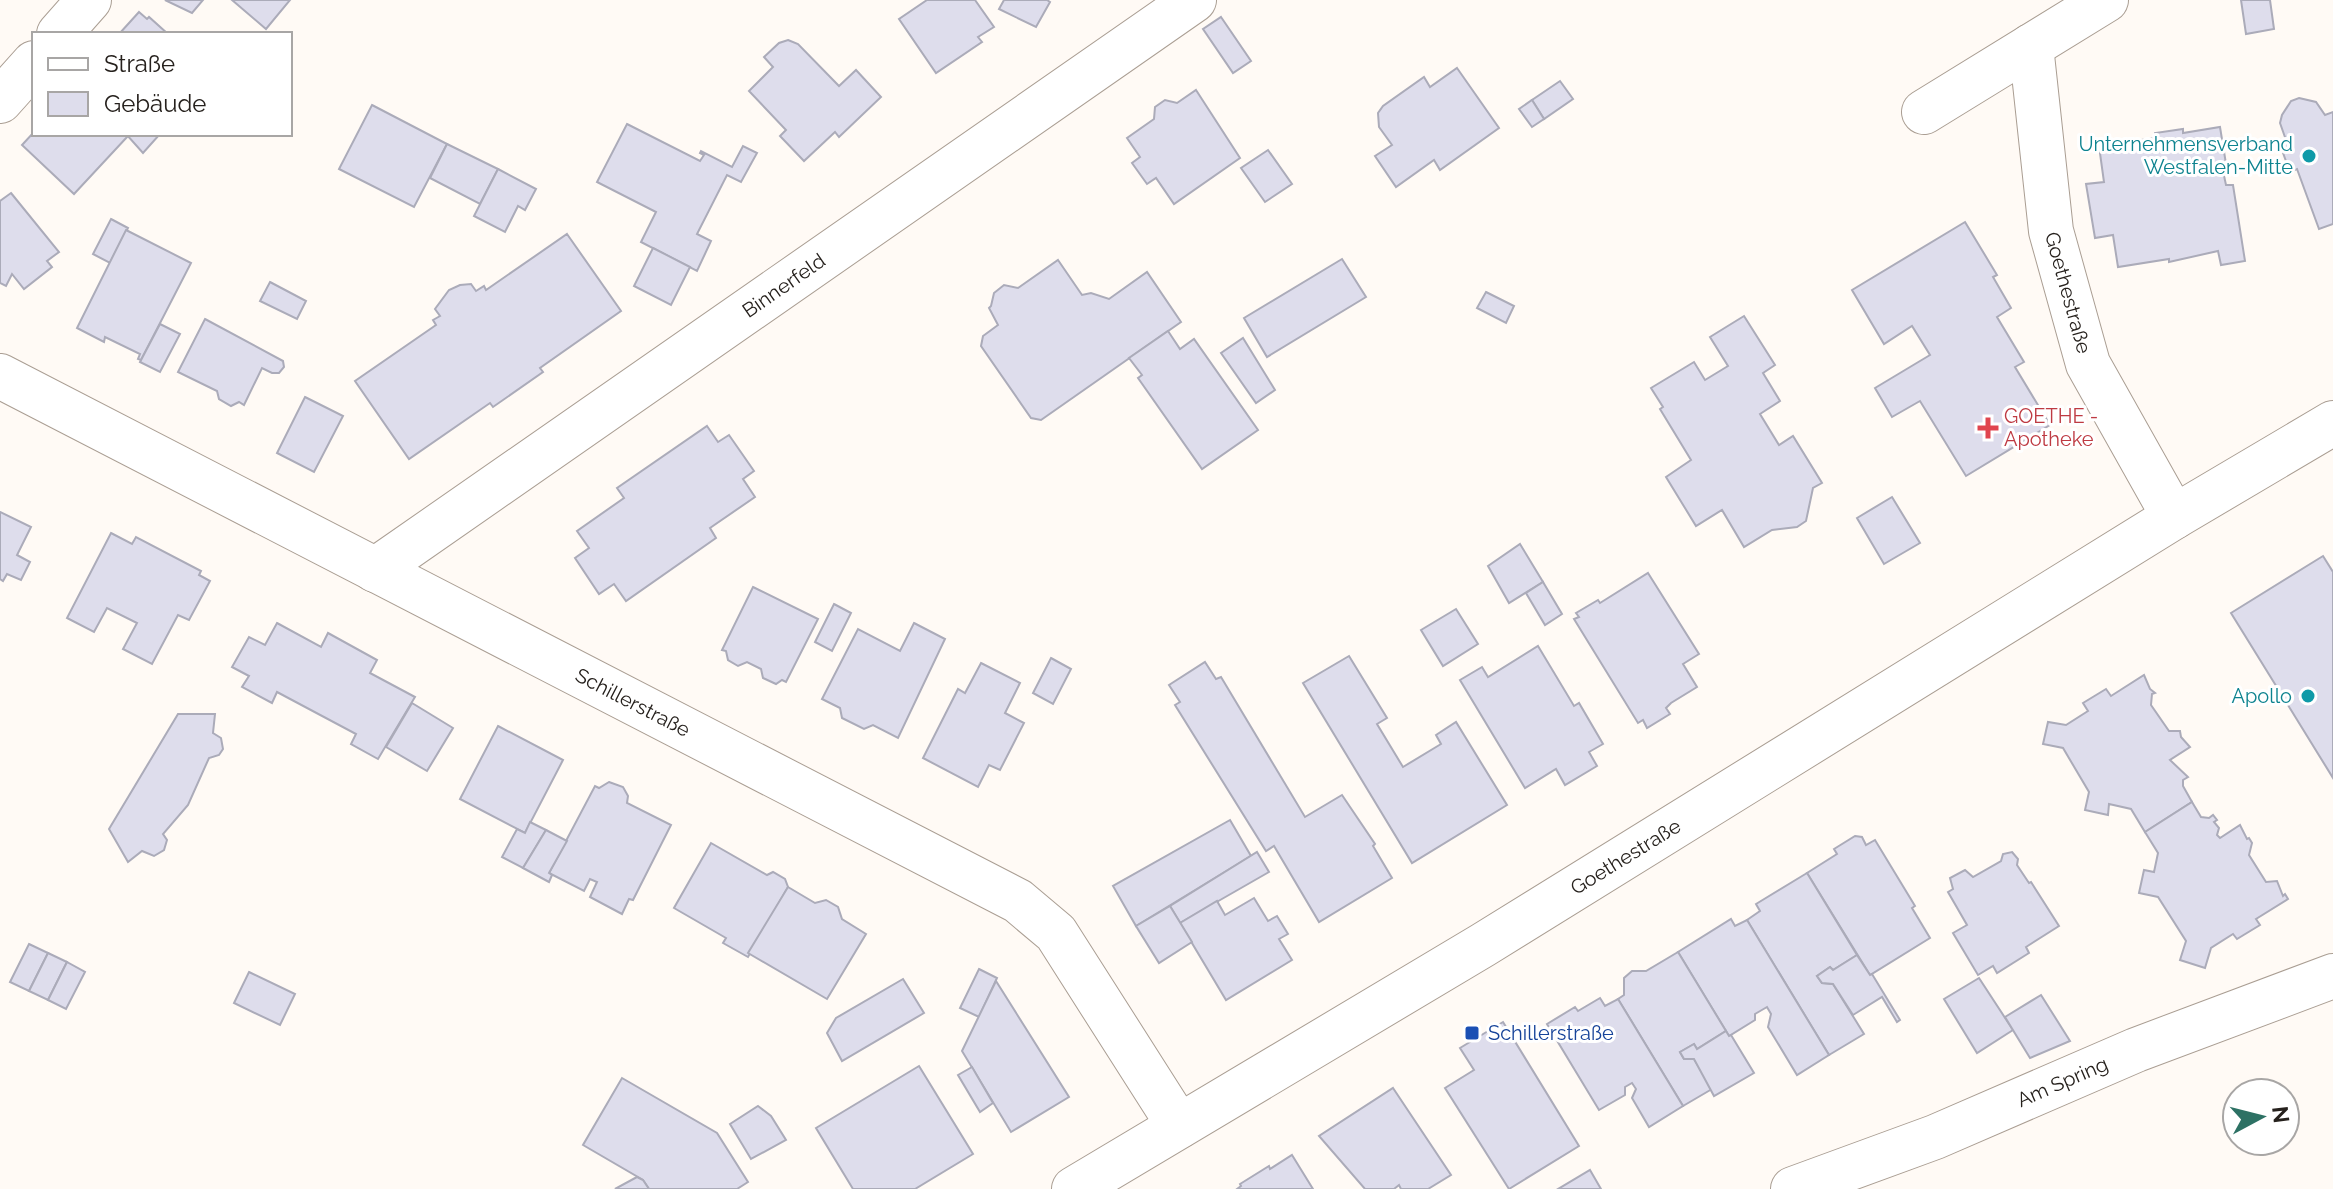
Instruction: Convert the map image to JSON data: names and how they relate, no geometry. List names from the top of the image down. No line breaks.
{"streets":{"street":["Binnerfeld","Goethestraße","Schillerstraße","Am Spring"]},"crossings":[["Binnerfeld","Schillerstraße"],["Goethestraße","Schillerstraße"]],"places":{"other":["Unternehmensverband Westfalen-Mitte","Apollo"],"health":["GOETHE - Apotheke"],"transit":["Schillerstraße"]},"legend":["Straße","Gebäude"],"north":"right"}
